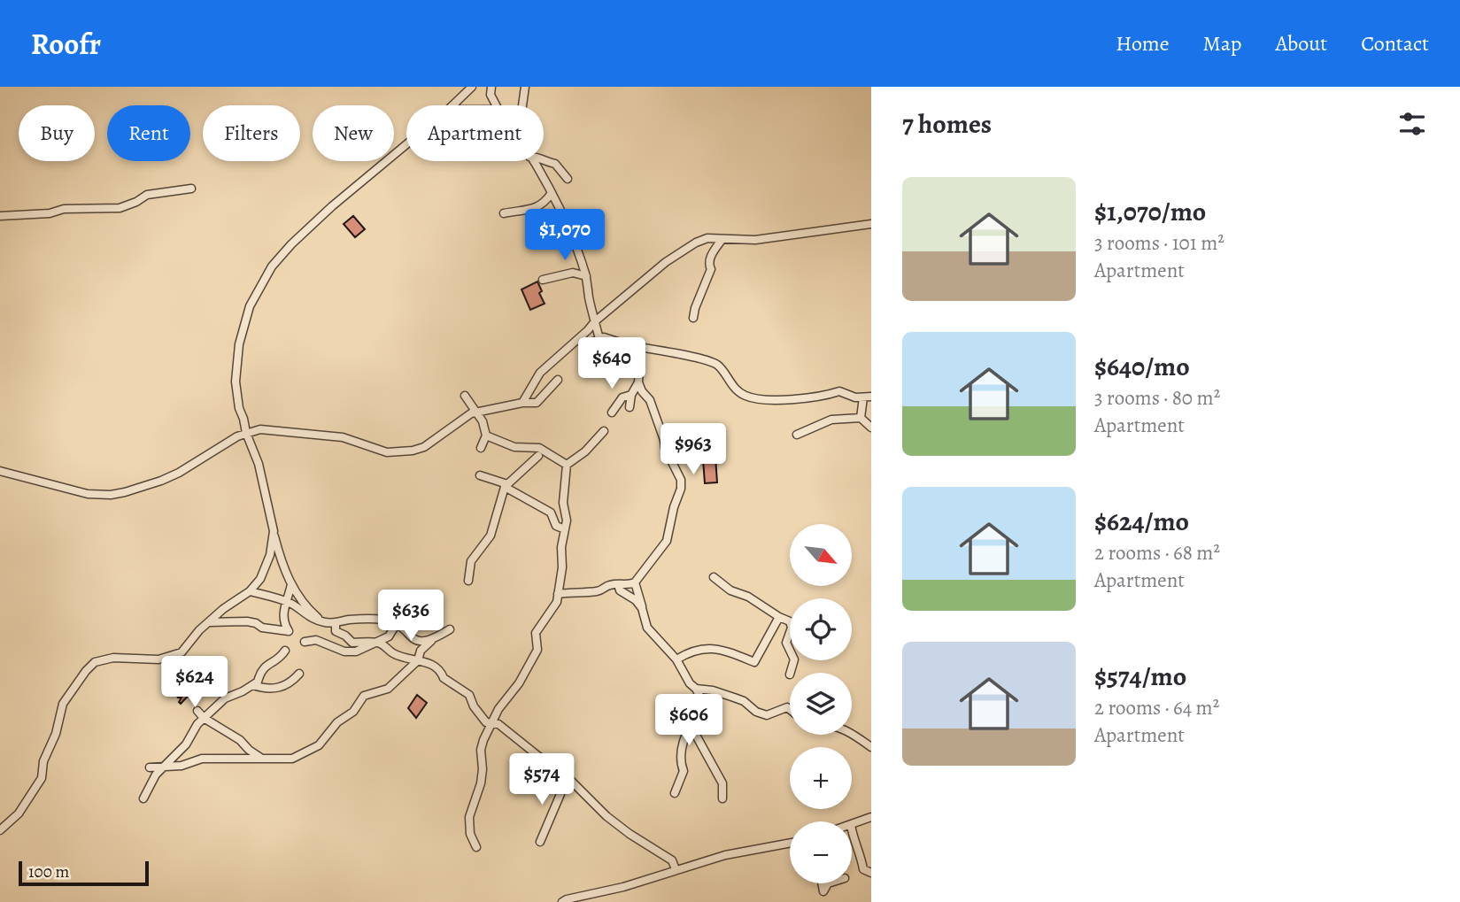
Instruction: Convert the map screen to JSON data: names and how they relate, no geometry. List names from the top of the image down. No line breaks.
{"scale_bar":"100 m","north":"bottom right","page":{"header":"Roofr","nav":["Home","Map","About","Contact"],"heading":"7 homes","chip":["Buy","Rent","Filters","New","Apartment"],"list":[{"name":"$1,070/mo","note":"3 rooms · 101 m² · Apartment"},{"name":"$640/mo","note":"3 rooms · 80 m² · Apartment"},{"name":"$624/mo","note":"2 rooms · 68 m² · Apartment"},{"name":"$574/mo","note":"2 rooms · 64 m² · Apartment"}],"price":["$1,070","$640","$963","$636","$624","$606","$574"],"map_buttons":["+","−"],"scale":"100 m"}}
